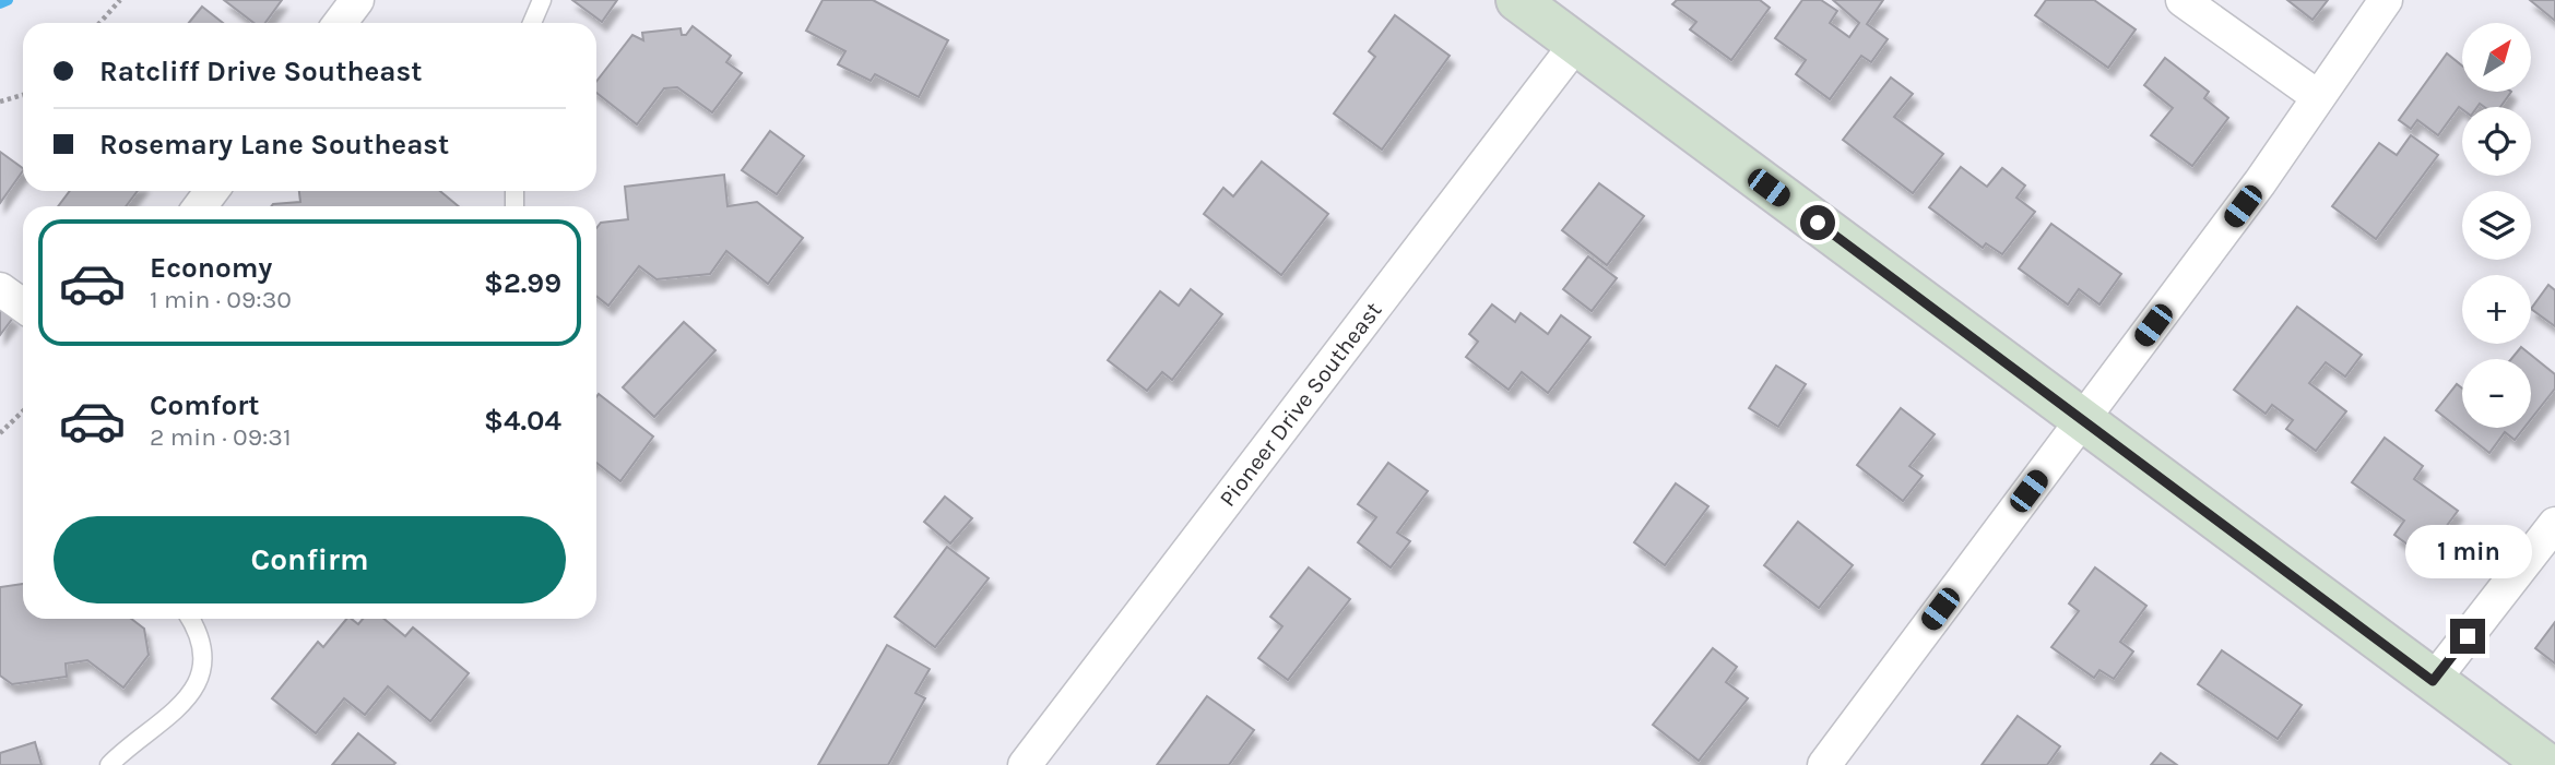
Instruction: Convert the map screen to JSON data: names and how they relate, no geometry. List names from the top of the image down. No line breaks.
{"streets":{"street":["Pioneer Drive Southeast"]},"north":"top right","page":{"map_buttons":["+","−"],"banner":["Ratcliff Drive Southeast","Rosemary Lane Southeast"],"list":[{"name":"Economy","note":"1 min · 09:30","value":"$2.99"},{"name":"Comfort","note":"2 min · 09:31","value":"$4.04"}],"buttons":"Confirm","bubble":"1 min"}}
